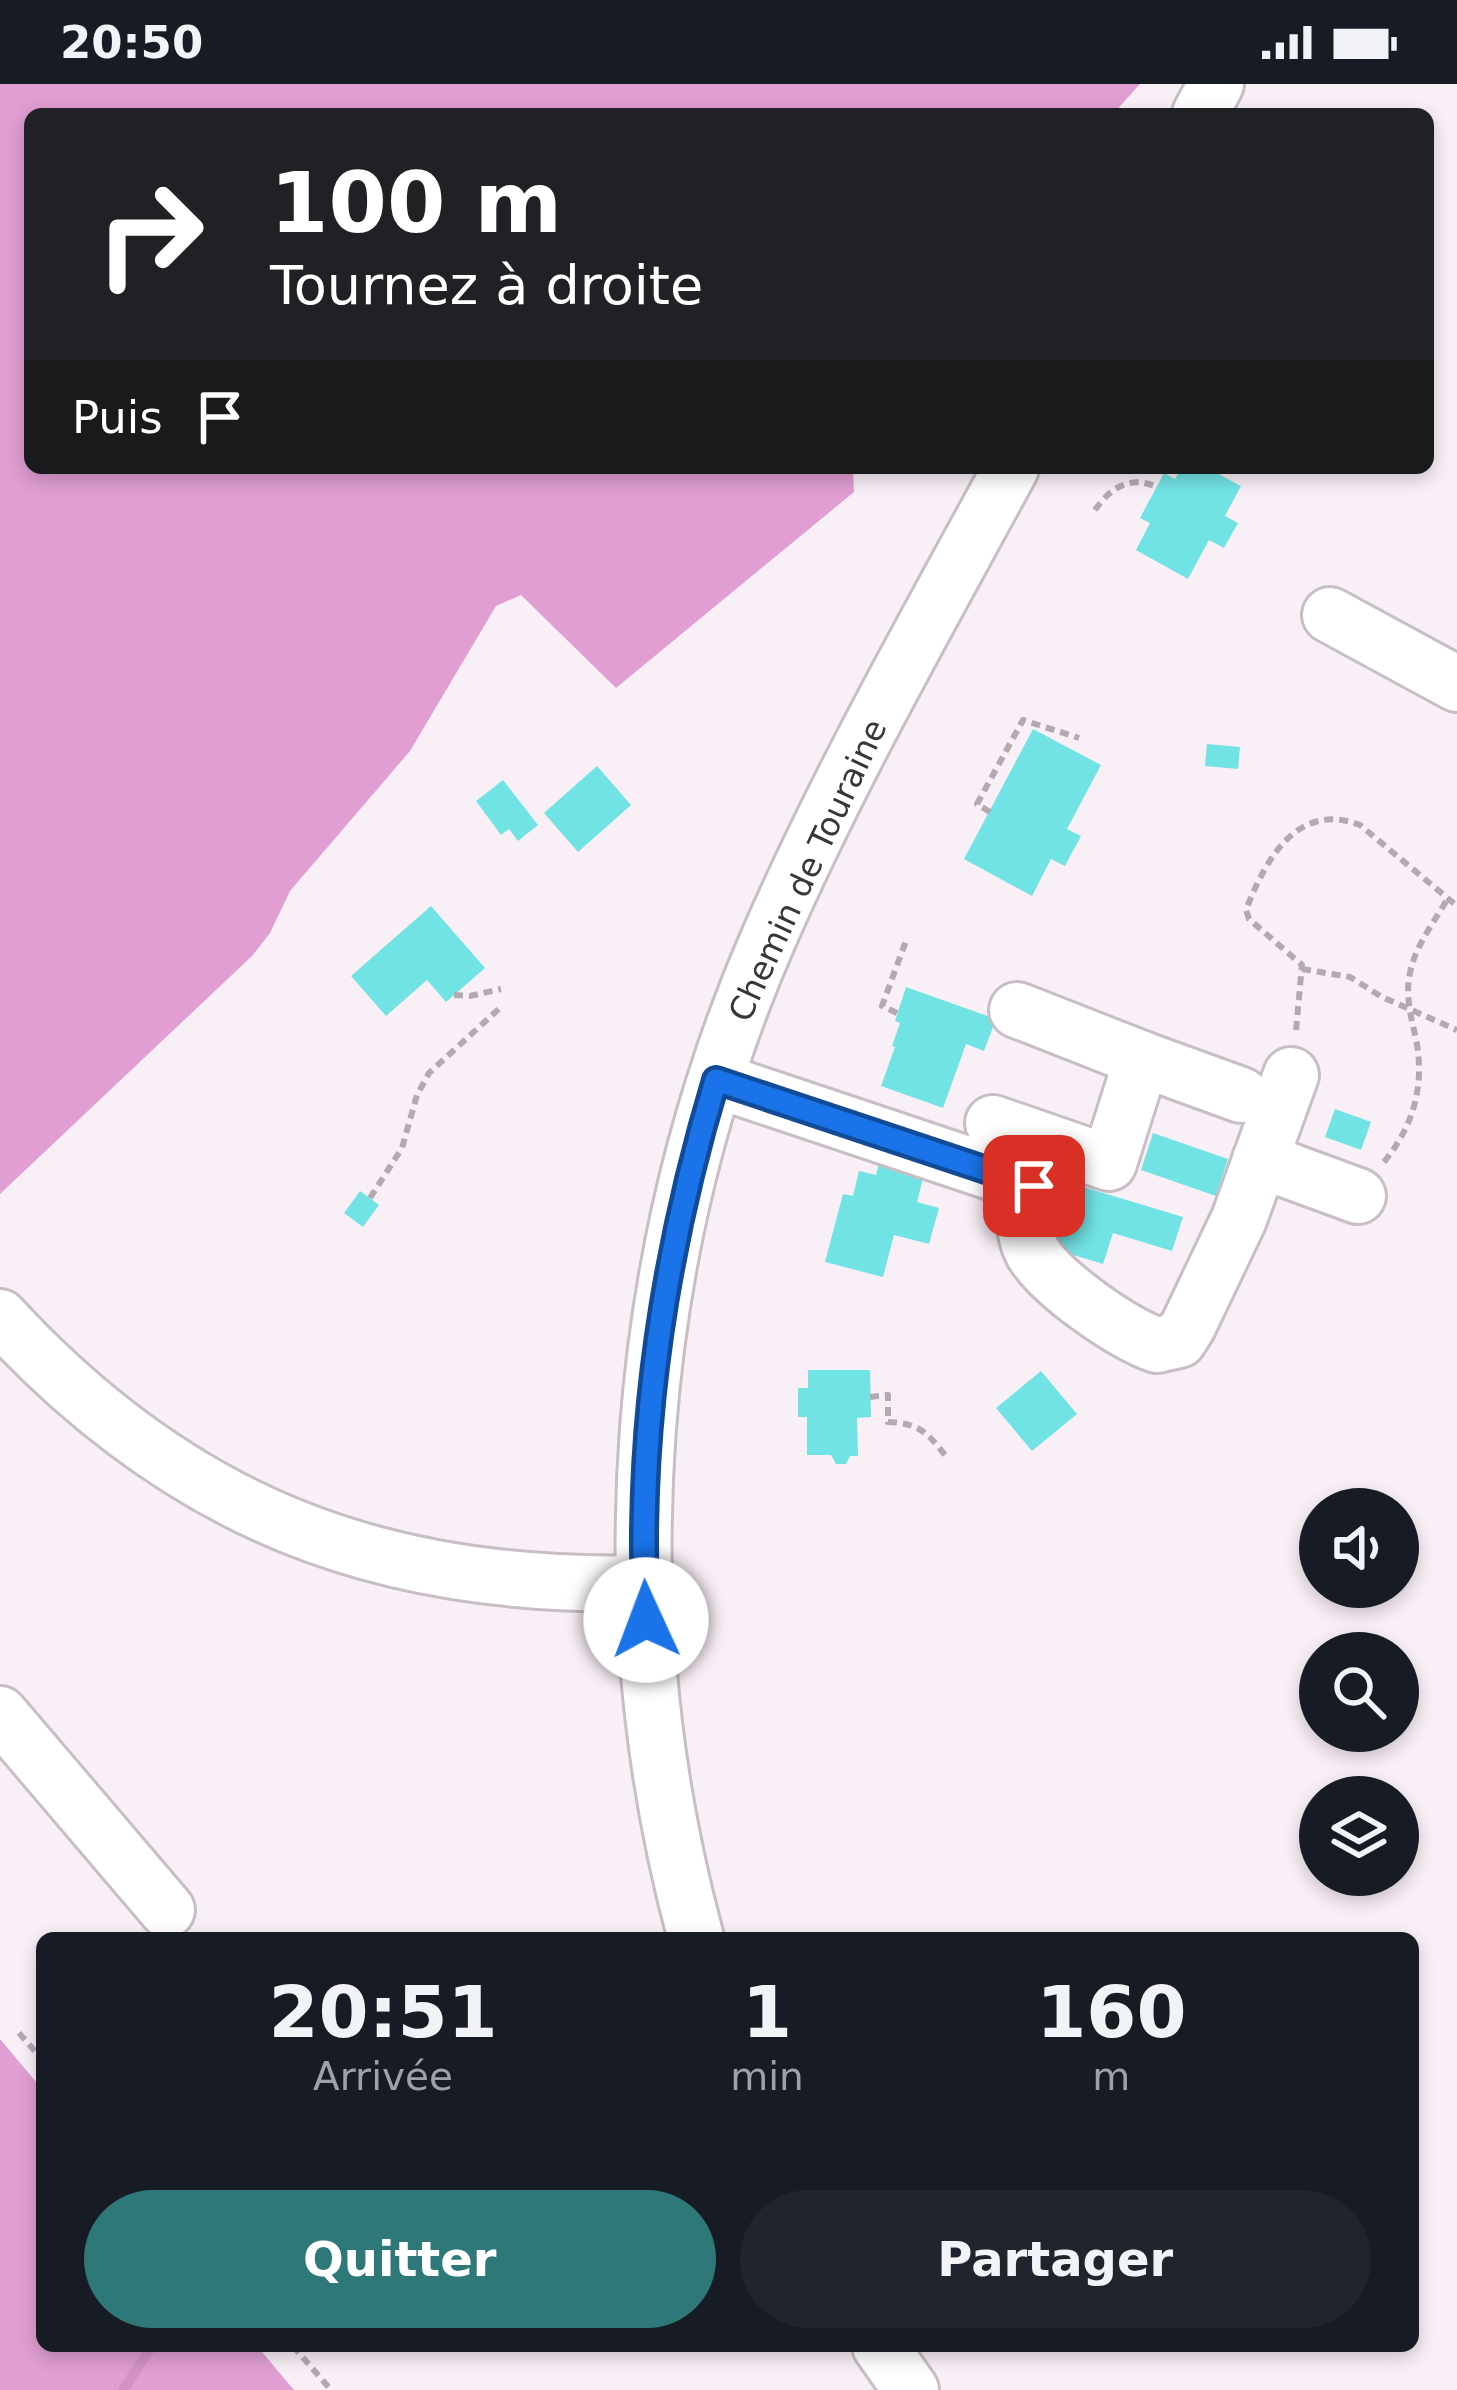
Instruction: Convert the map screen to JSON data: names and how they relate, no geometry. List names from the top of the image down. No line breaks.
{"streets":{"street":["Chemin de Touraine"]},"page":{"status":"20:50","turn":["100 m","Tournez à droite"],"then":"Puis","eta":["20:51","Arrivée","1","min","160","m"],"buttons":["Quitter","Partager"]}}
